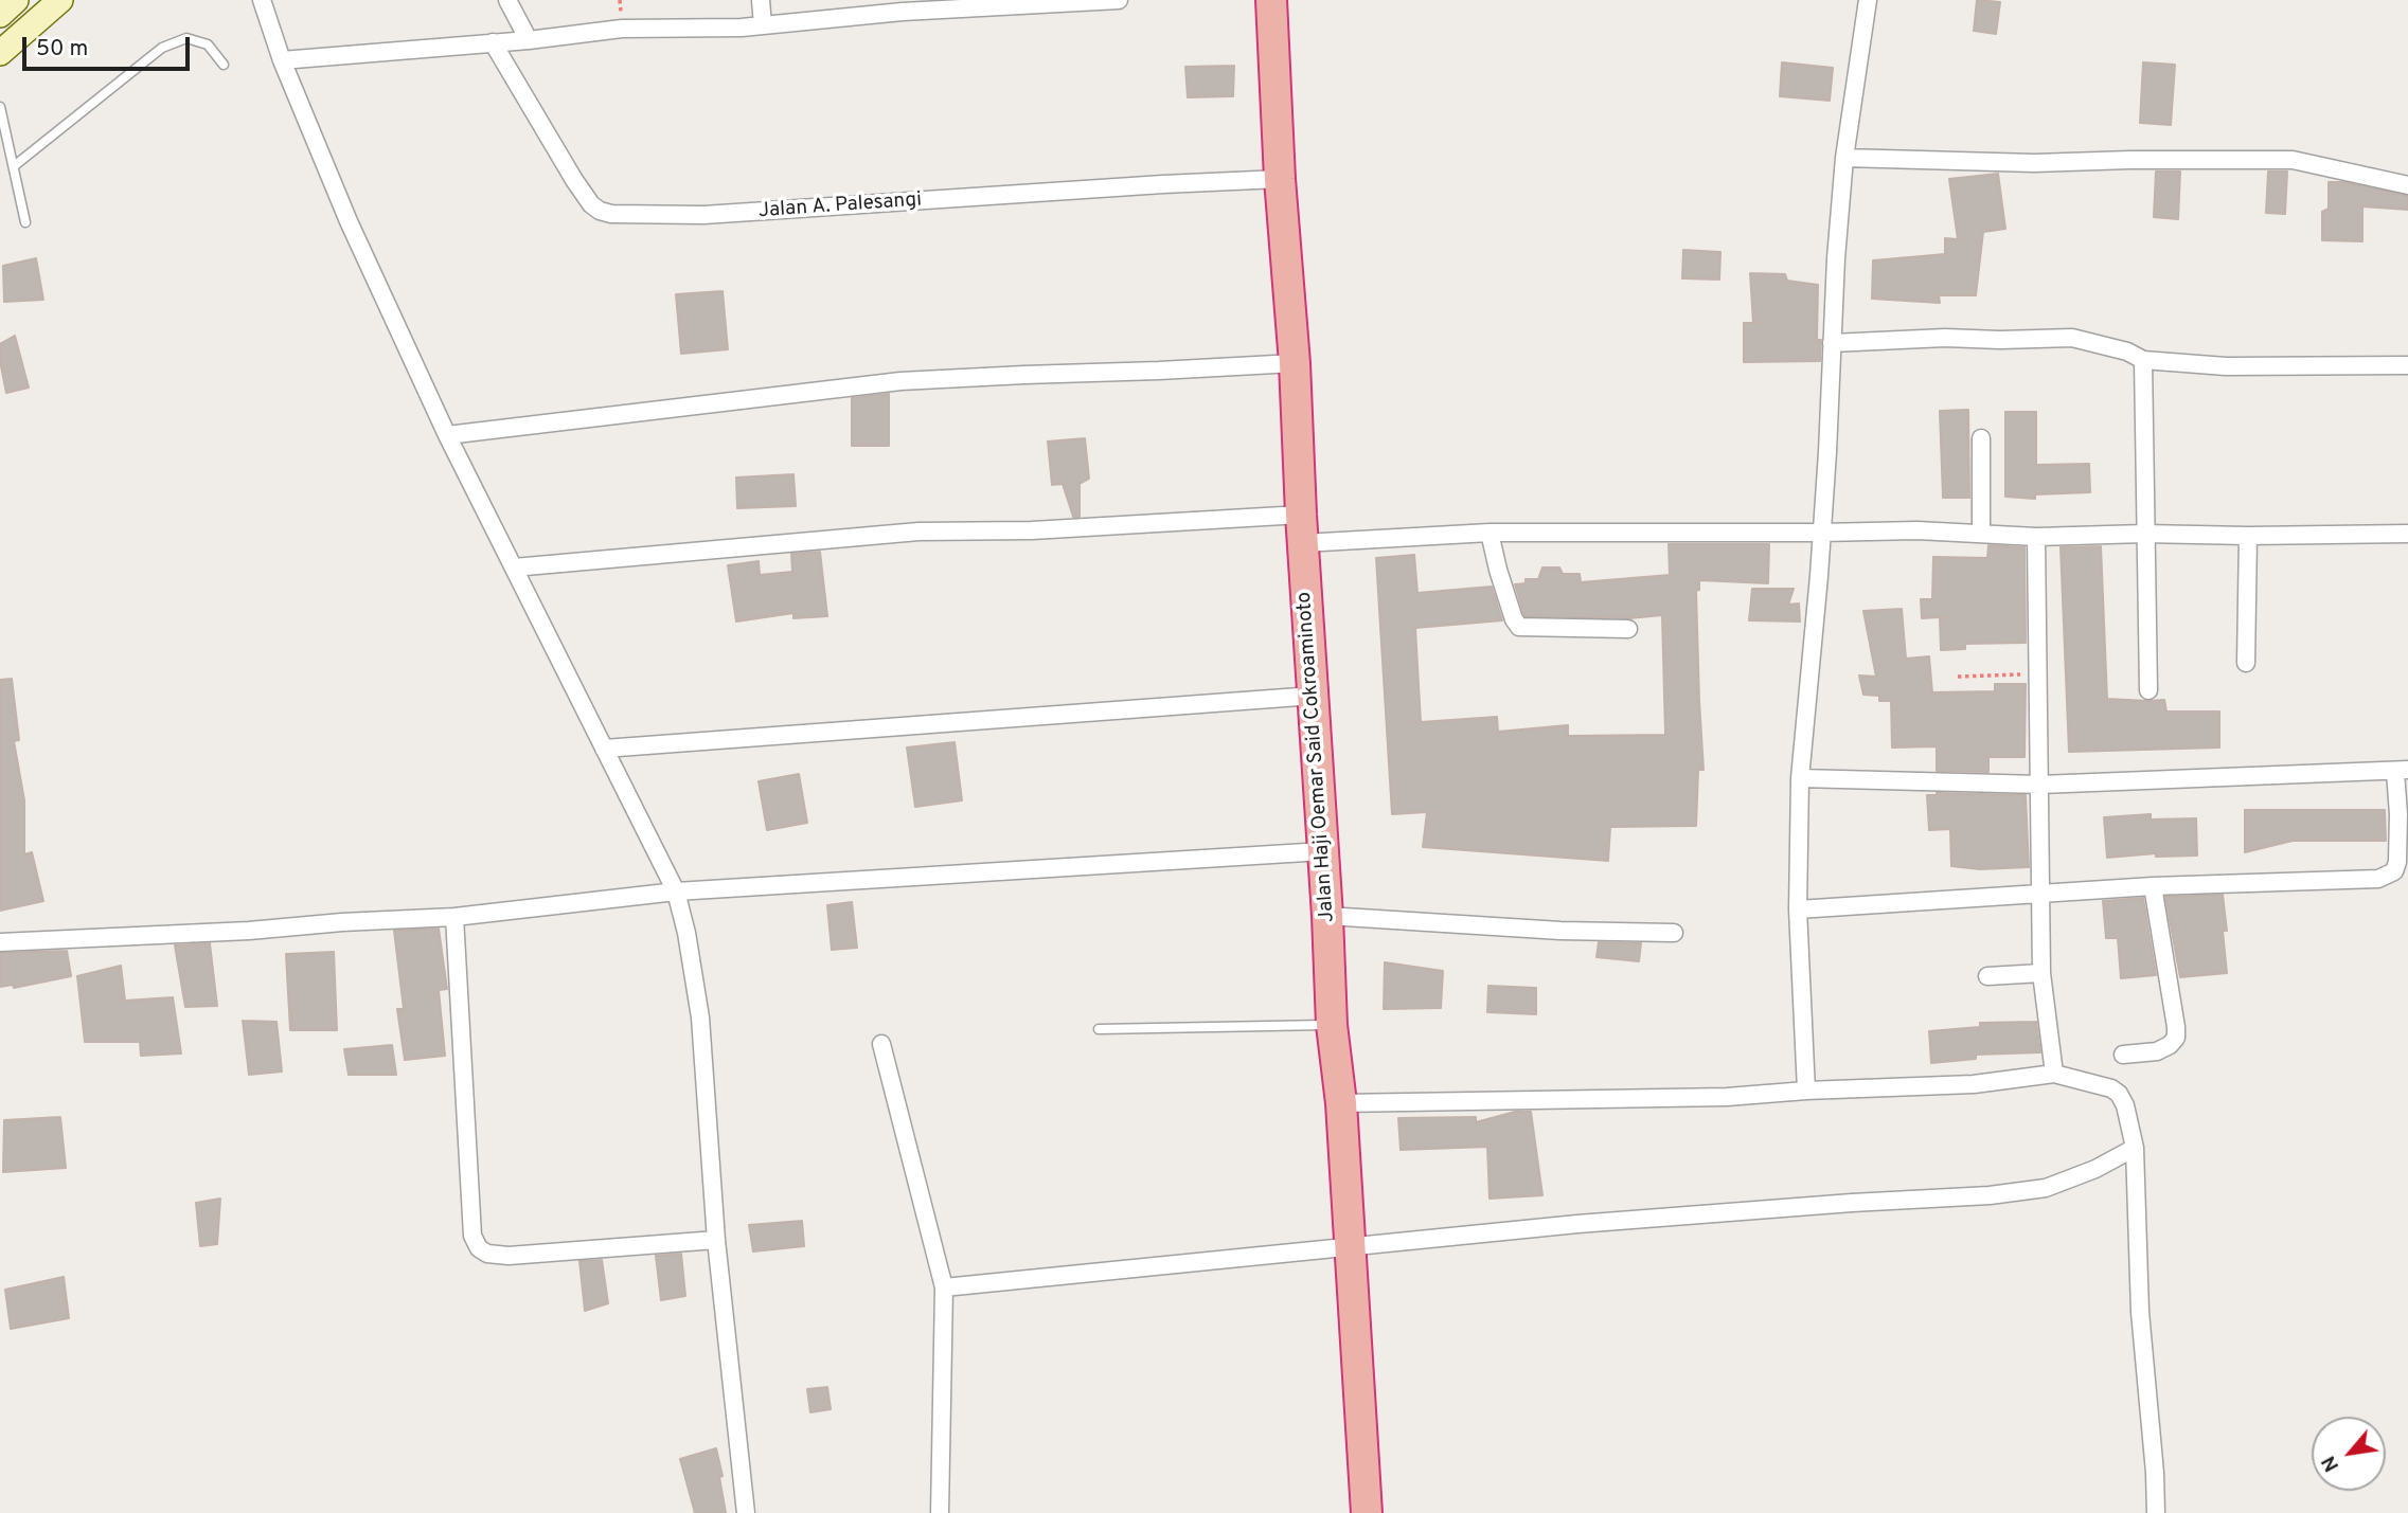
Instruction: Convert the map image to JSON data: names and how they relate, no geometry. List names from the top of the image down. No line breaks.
{"streets":{"highway":["Jalan Haji Oemar Said Cokroaminoto"],"street":["Jalan A. Palesangi"]},"crossings":[["Jalan A. Palesangi","Jalan Haji Oemar Said Cokroaminoto"]],"scale_bar":"50 m","north":"bottom left"}
